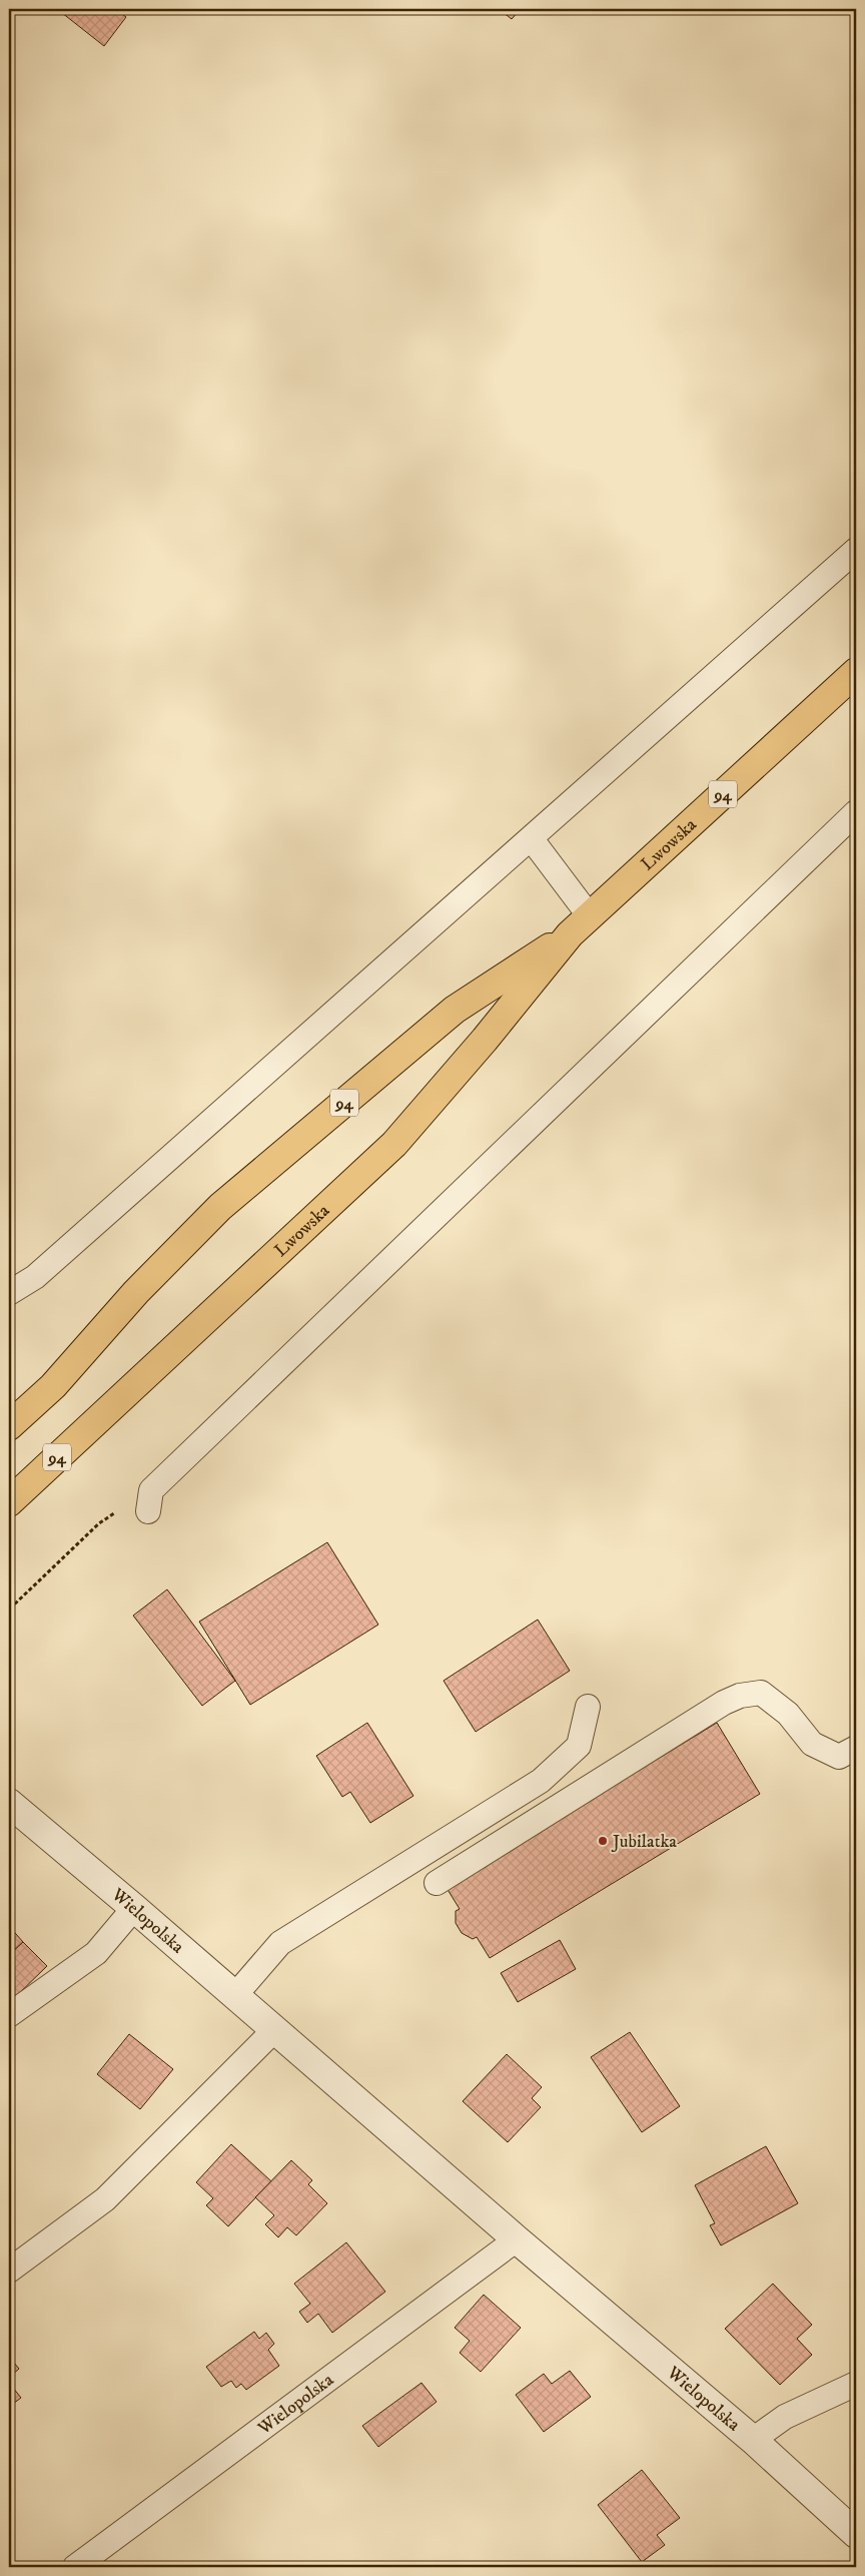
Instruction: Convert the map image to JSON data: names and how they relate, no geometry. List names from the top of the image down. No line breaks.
{"streets":{"main road":["94","Lwowska"],"street":["Wielopolska"]},"places":["Jubilatka"]}
